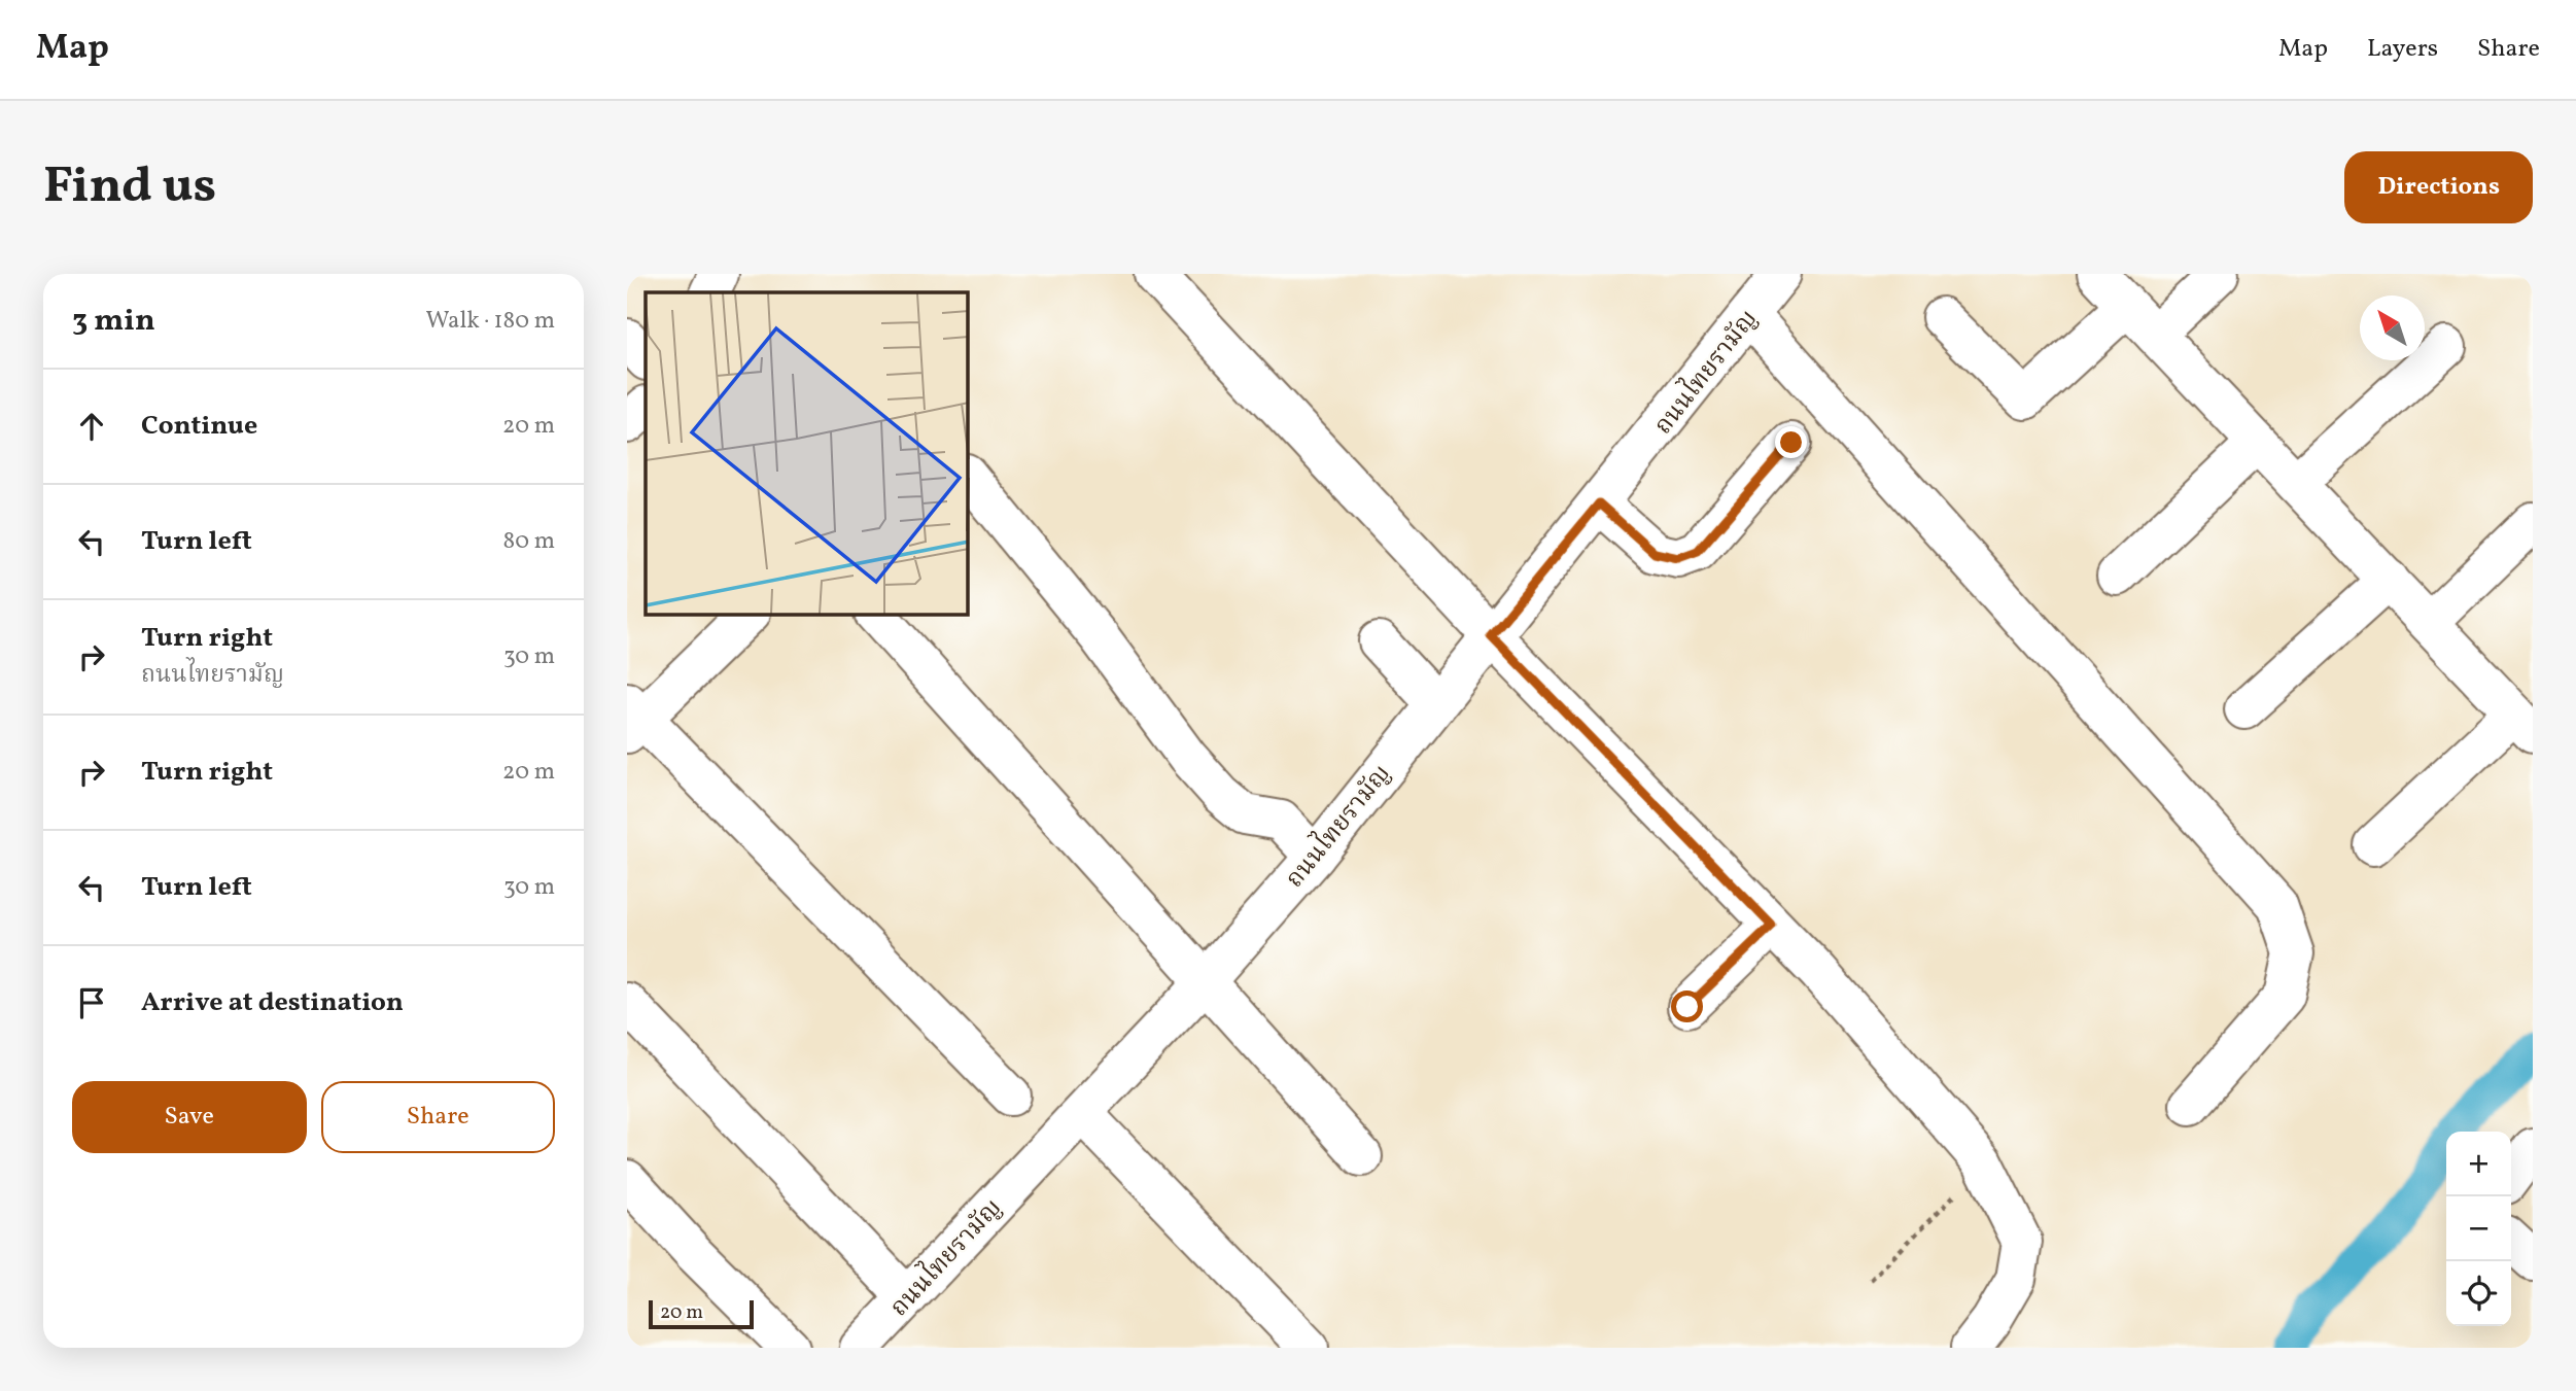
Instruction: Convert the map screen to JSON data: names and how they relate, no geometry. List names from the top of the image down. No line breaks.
{"streets":{"street":["ถนนไทยรามัญ"]},"scale_bar":"20 m","north":"top left","page":{"header":"Map","nav":["Map","Layers","Share"],"buttons":["Directions",["Save","Share"]],"title":"Find us","heading":["3 min","Walk · 180 m"],"list":[["Continue","20 m"],["Turn left","80 m"],["Turn right","ถนนไทยรามัญ","30 m"],["Turn right","20 m"],["Turn left","30 m"],"Arrive at destination"],"map_buttons":["+","−"],"scale":"20 m"}}
